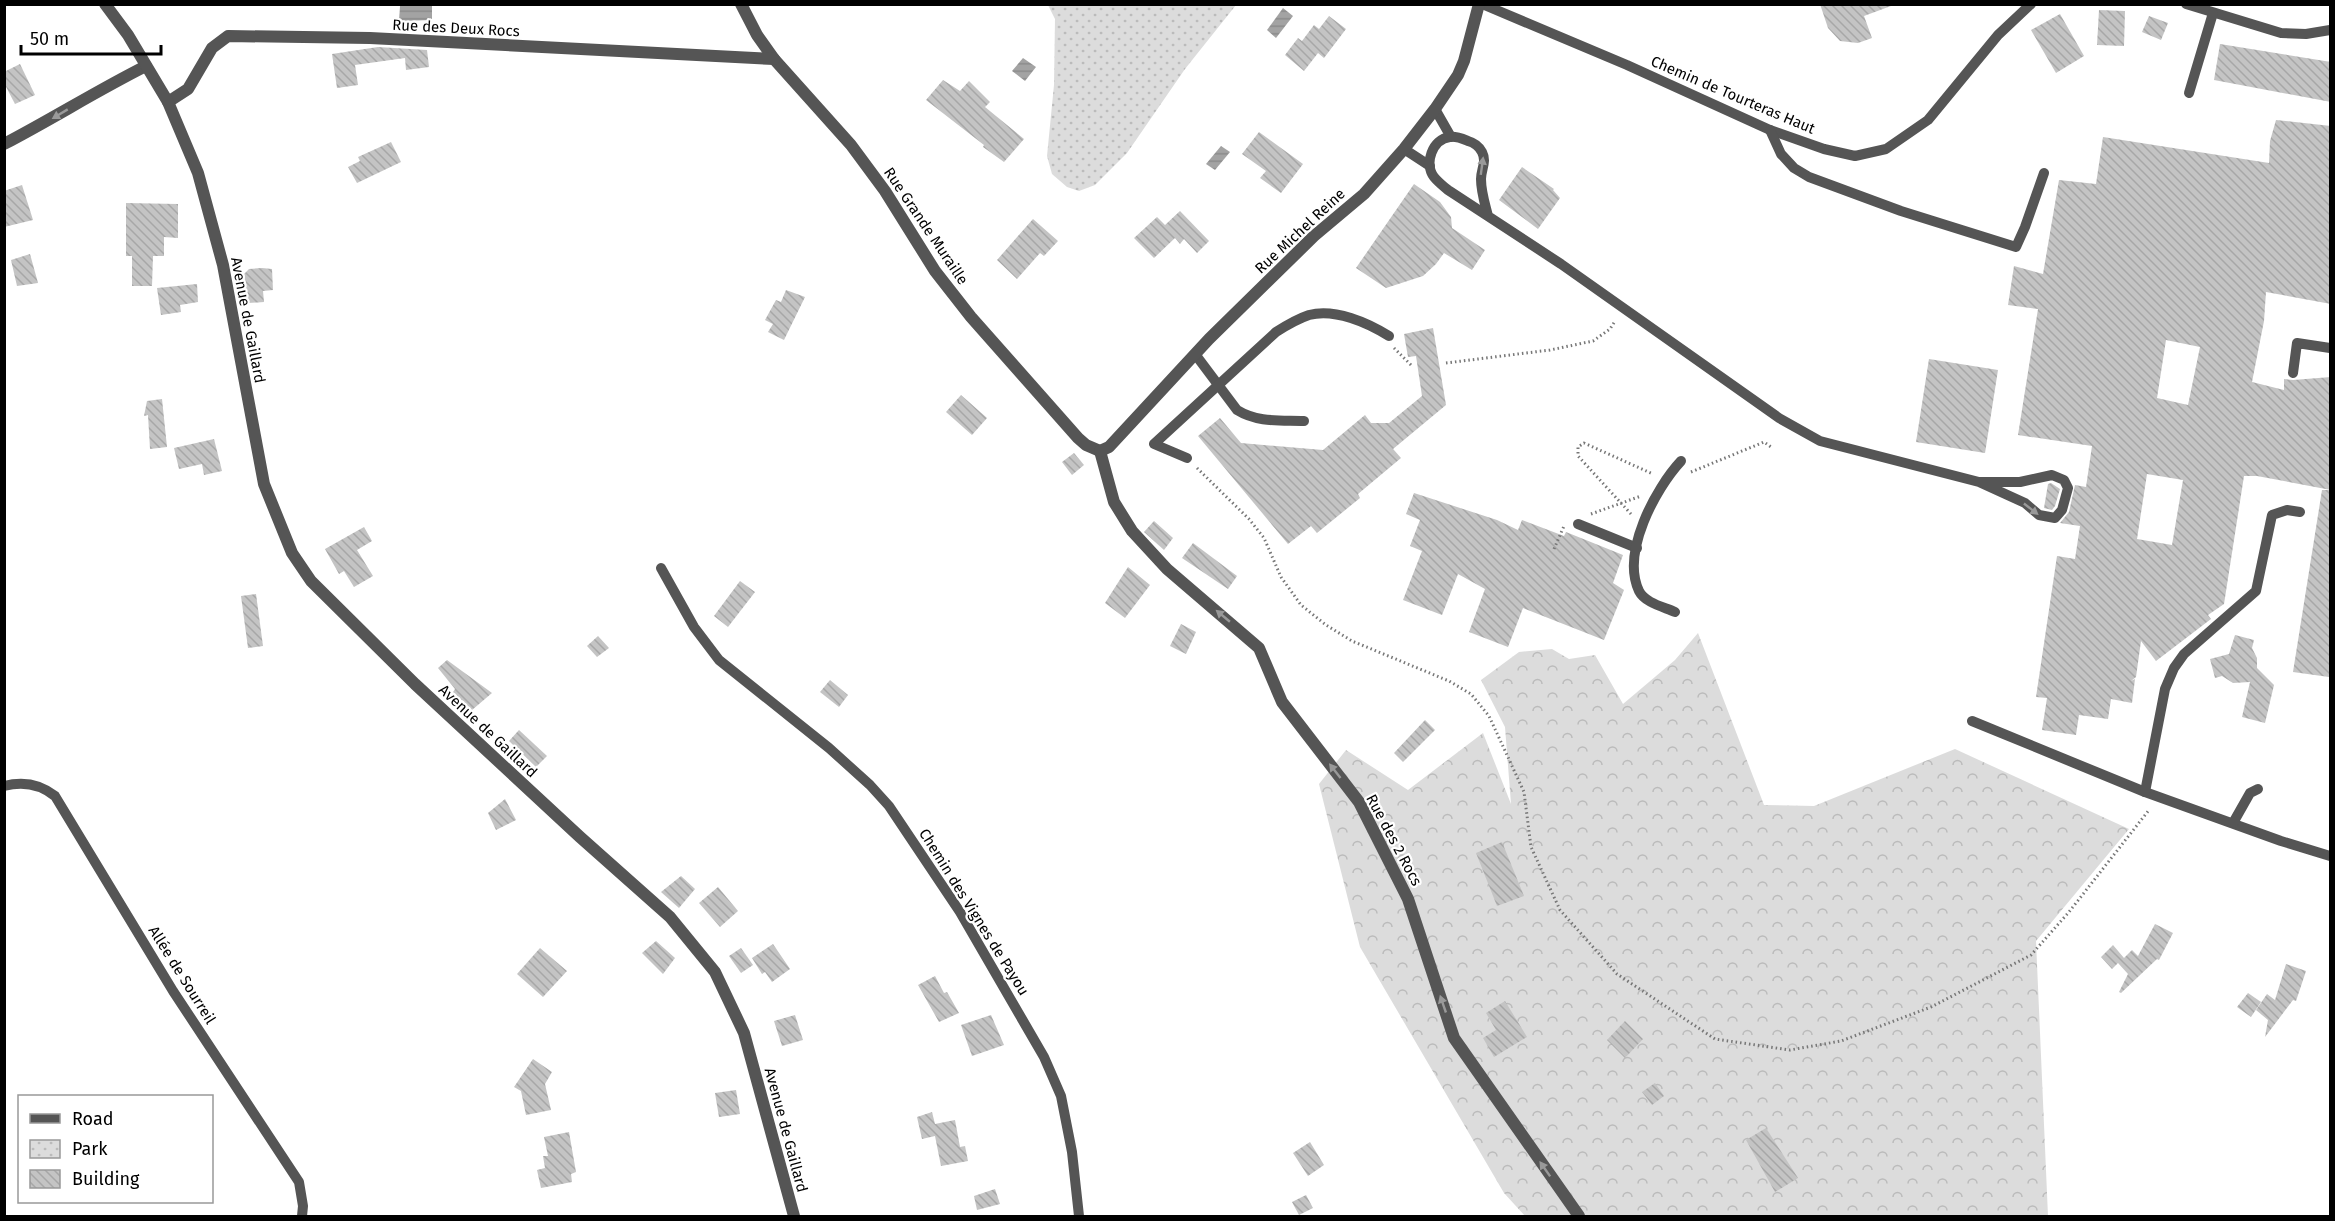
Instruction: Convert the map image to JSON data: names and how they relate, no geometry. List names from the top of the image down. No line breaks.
{"streets":{"street":["Rue des Deux Rocs","Rue Grande Muraille","Rue Michel Reine","Avenue de Gaillard","Rue des 2 Rocs"],"lane":["Chemin de Tourteras Haut","Chemin des Vignes de Payou","Allée de Sourreil"]},"crossings":[["Rue des Deux Rocs","Rue Grande Muraille"],["Rue des Deux Rocs","Avenue de Gaillard"],["Chemin de Tourteras Haut","Rue Michel Reine"],["Rue Grande Muraille","Rue Michel Reine"],["Rue Grande Muraille","Rue des 2 Rocs"],["Rue Michel Reine","Rue des 2 Rocs"]],"one_way":["Rue des 2 Rocs"],"legend":["Road","Park","Building"],"scale_bar":"50 m"}
